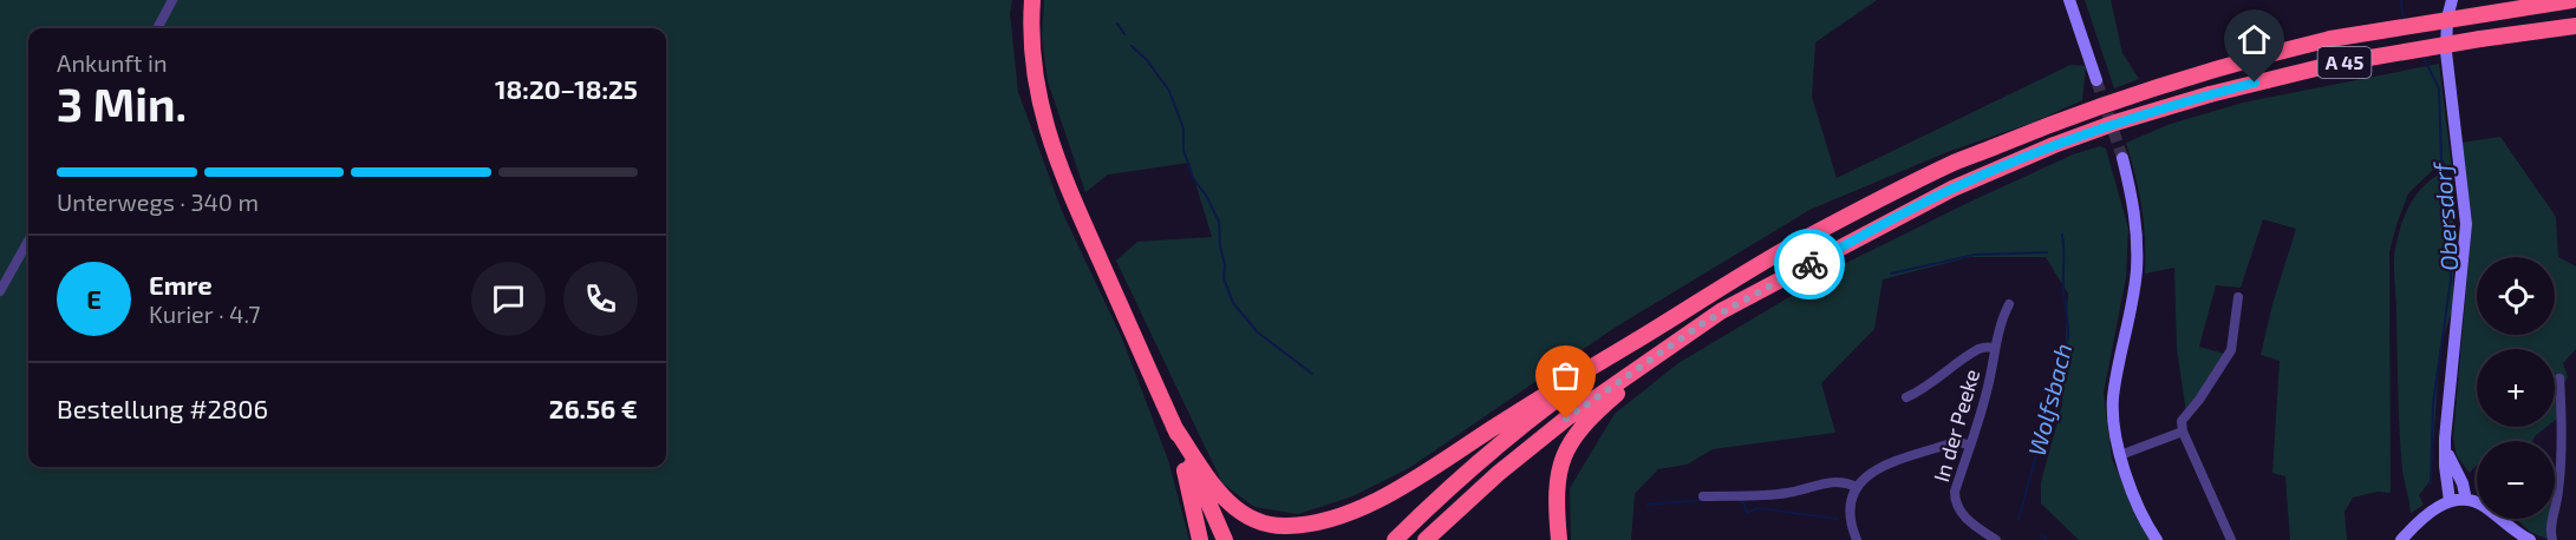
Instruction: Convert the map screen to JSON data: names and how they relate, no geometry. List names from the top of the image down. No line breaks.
{"streets":{"highway":["A 45"],"street":["In der Peeke"]},"water":["Obersdorf","Wolfsbach"],"page":{"heading":["3 Min.","Ankunft in","18:20–18:25"],"panel":["Emre","Kurier · 4.7","Bestellung #2806","26.56 €"],"bar":"Unterwegs · 340 m","map_buttons":["+","−"],"round":"E"}}
